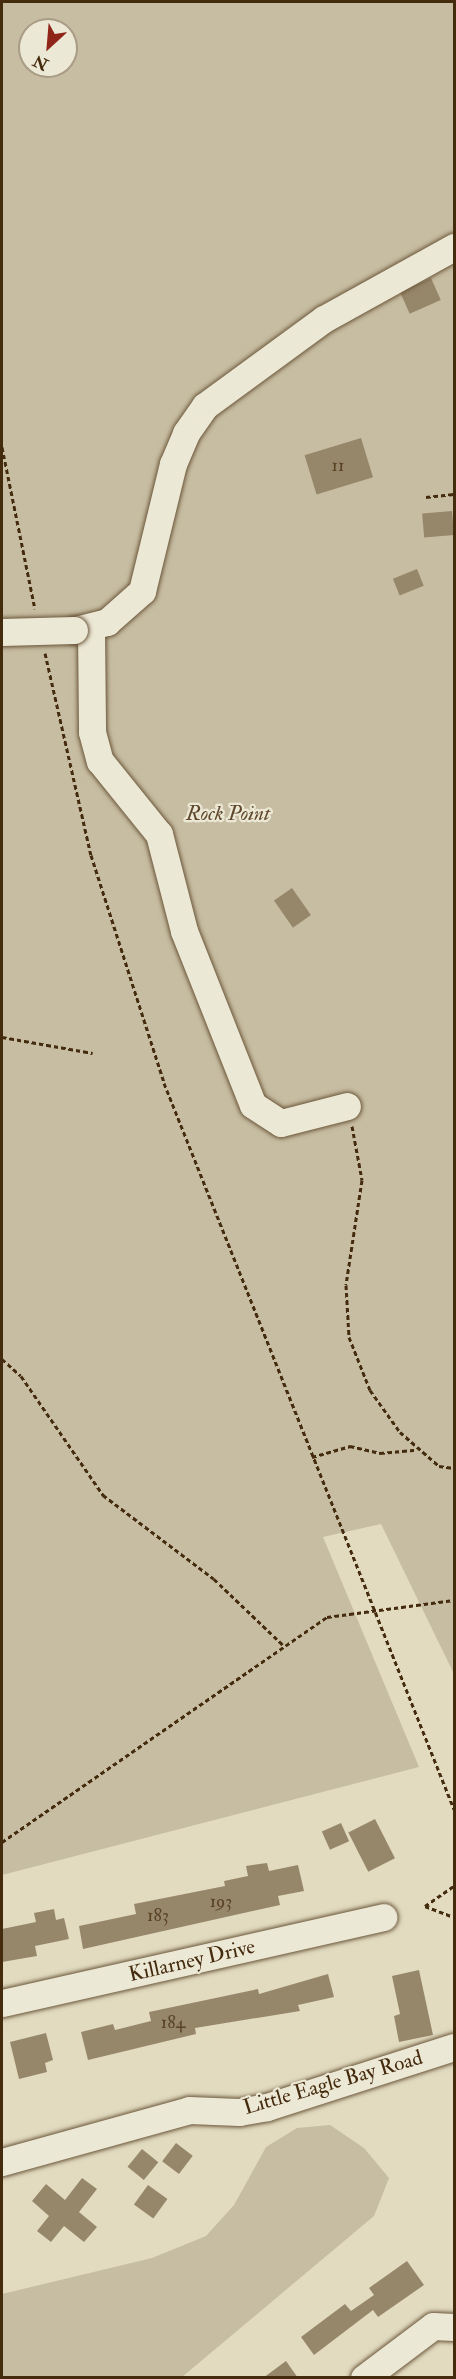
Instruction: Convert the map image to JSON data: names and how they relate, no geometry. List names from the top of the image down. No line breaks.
{"streets":{"street":["Killarney Drive","Little Eagle Bay Road"]},"parks":["Rock Point"],"house_numbers":["11","193","183","184"],"north":"bottom left"}
